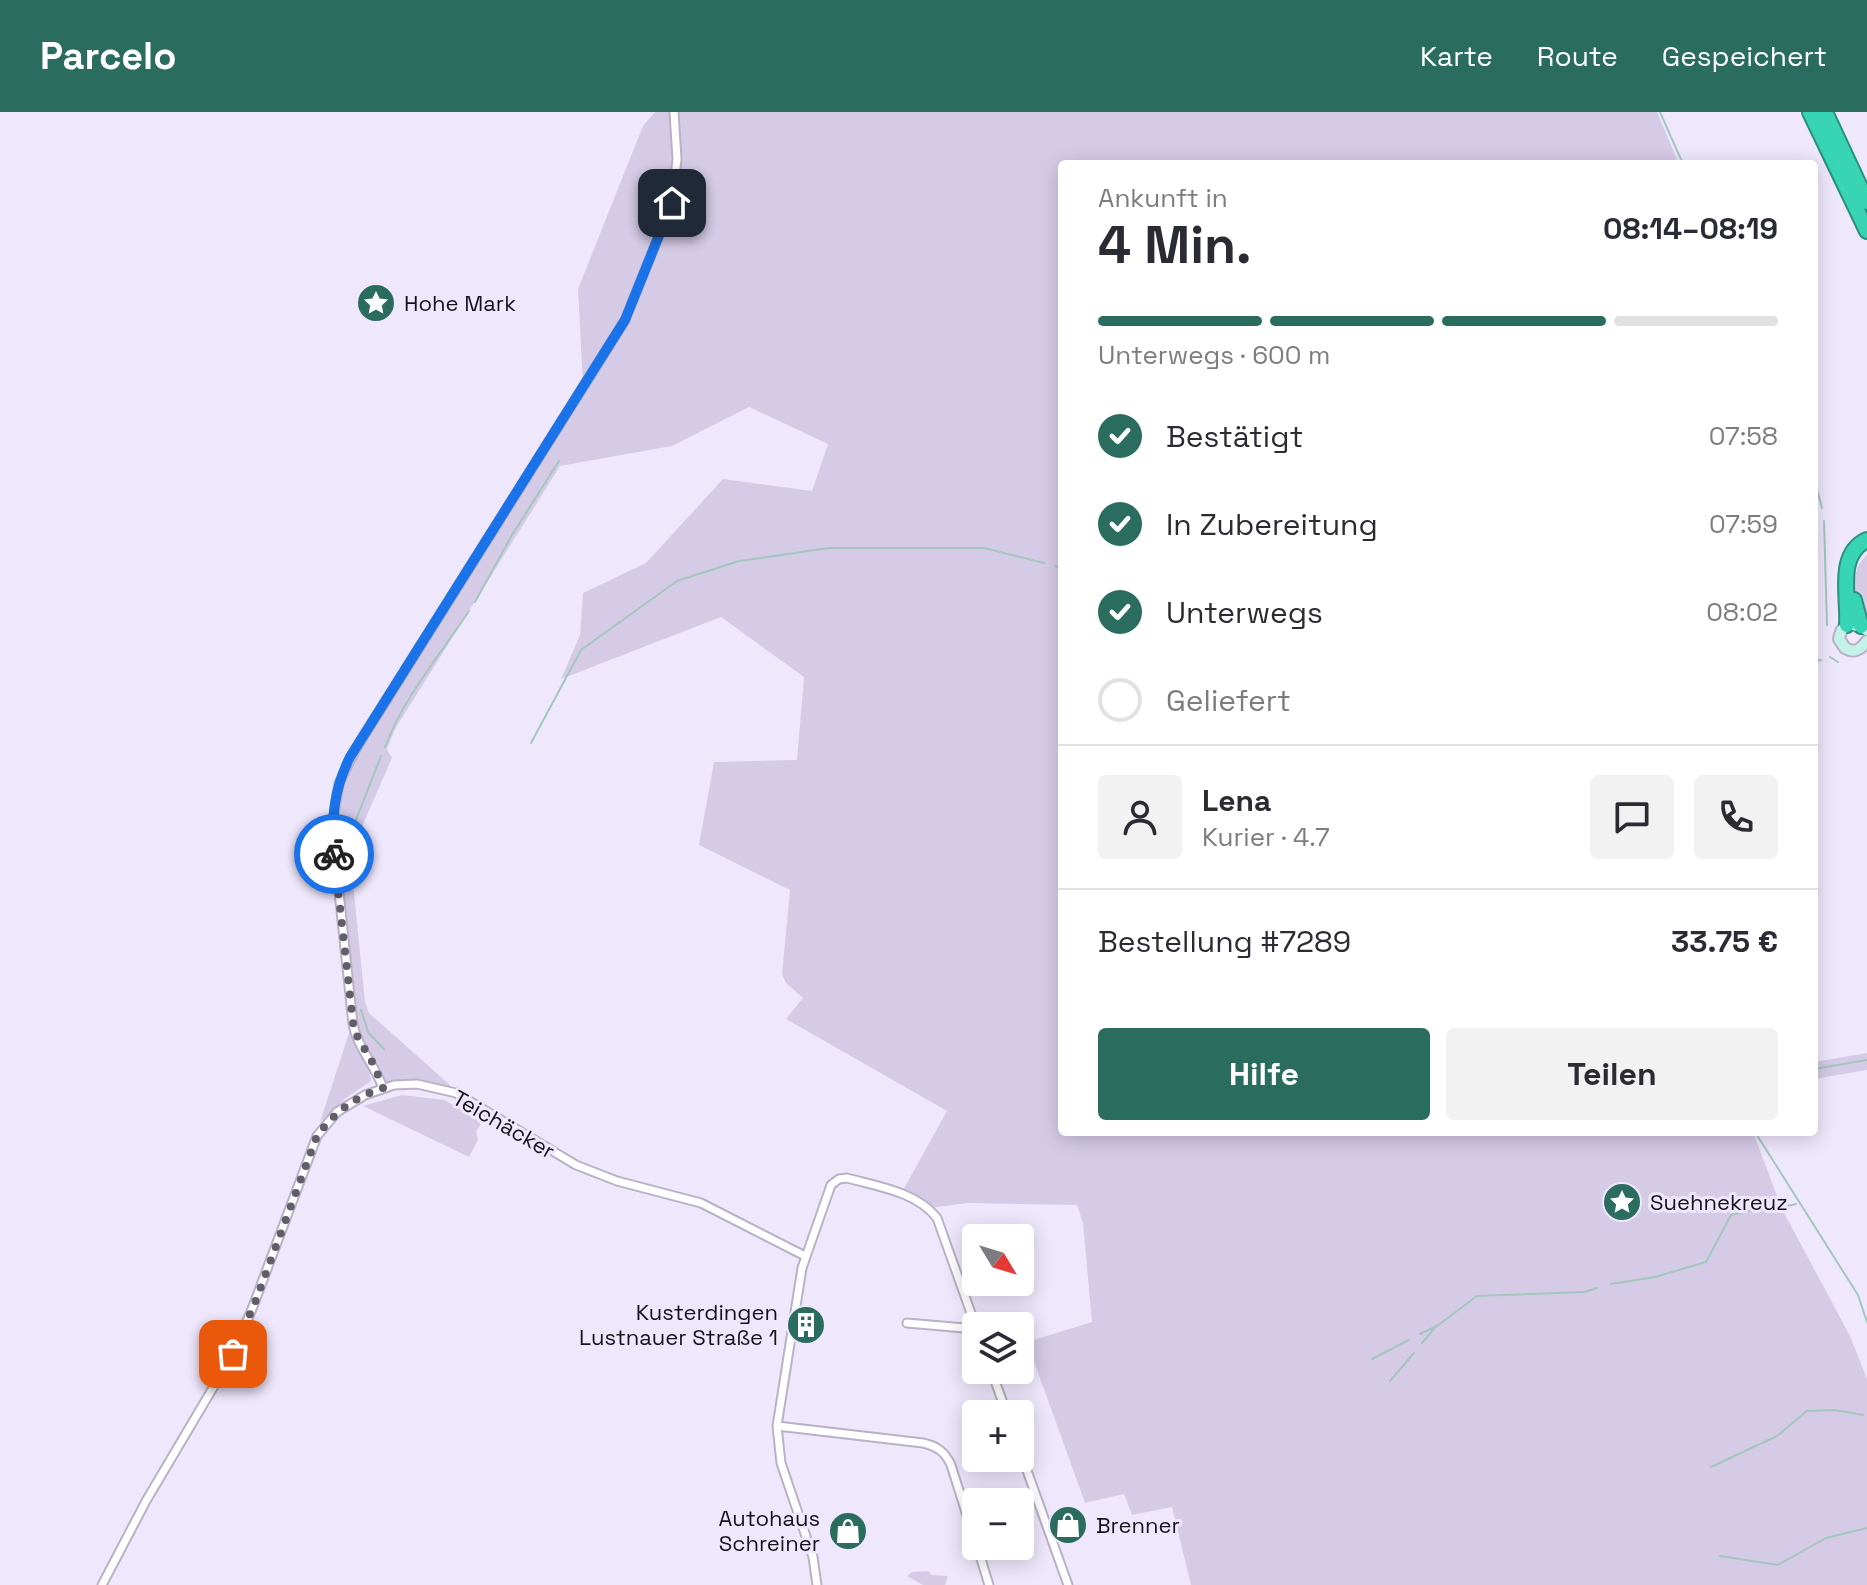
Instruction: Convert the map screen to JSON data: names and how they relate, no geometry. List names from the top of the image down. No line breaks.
{"streets":{"street":["Teichäcker"]},"places":{"place":["Hohe Mark","Suehnekreuz"],"building":["Kusterdingen Lustnauer Straße 1"],"shop":["Brenner","Autohaus Schreiner"]},"north":"bottom right","page":{"header":"Parcelo","nav":["Karte","Route","Gespeichert"],"heading":["4 Min.","Ankunft in","08:14–08:19"],"panel":["Lena","Kurier · 4.7","Bestellung #7289","33.75 €"],"bar":"Unterwegs · 600 m","list":[["Bestätigt","07:58"],["In Zubereitung","07:59"],["Unterwegs","08:02"],"Geliefert"],"buttons":["Hilfe","Teilen"],"map_buttons":["+","−"]}}
